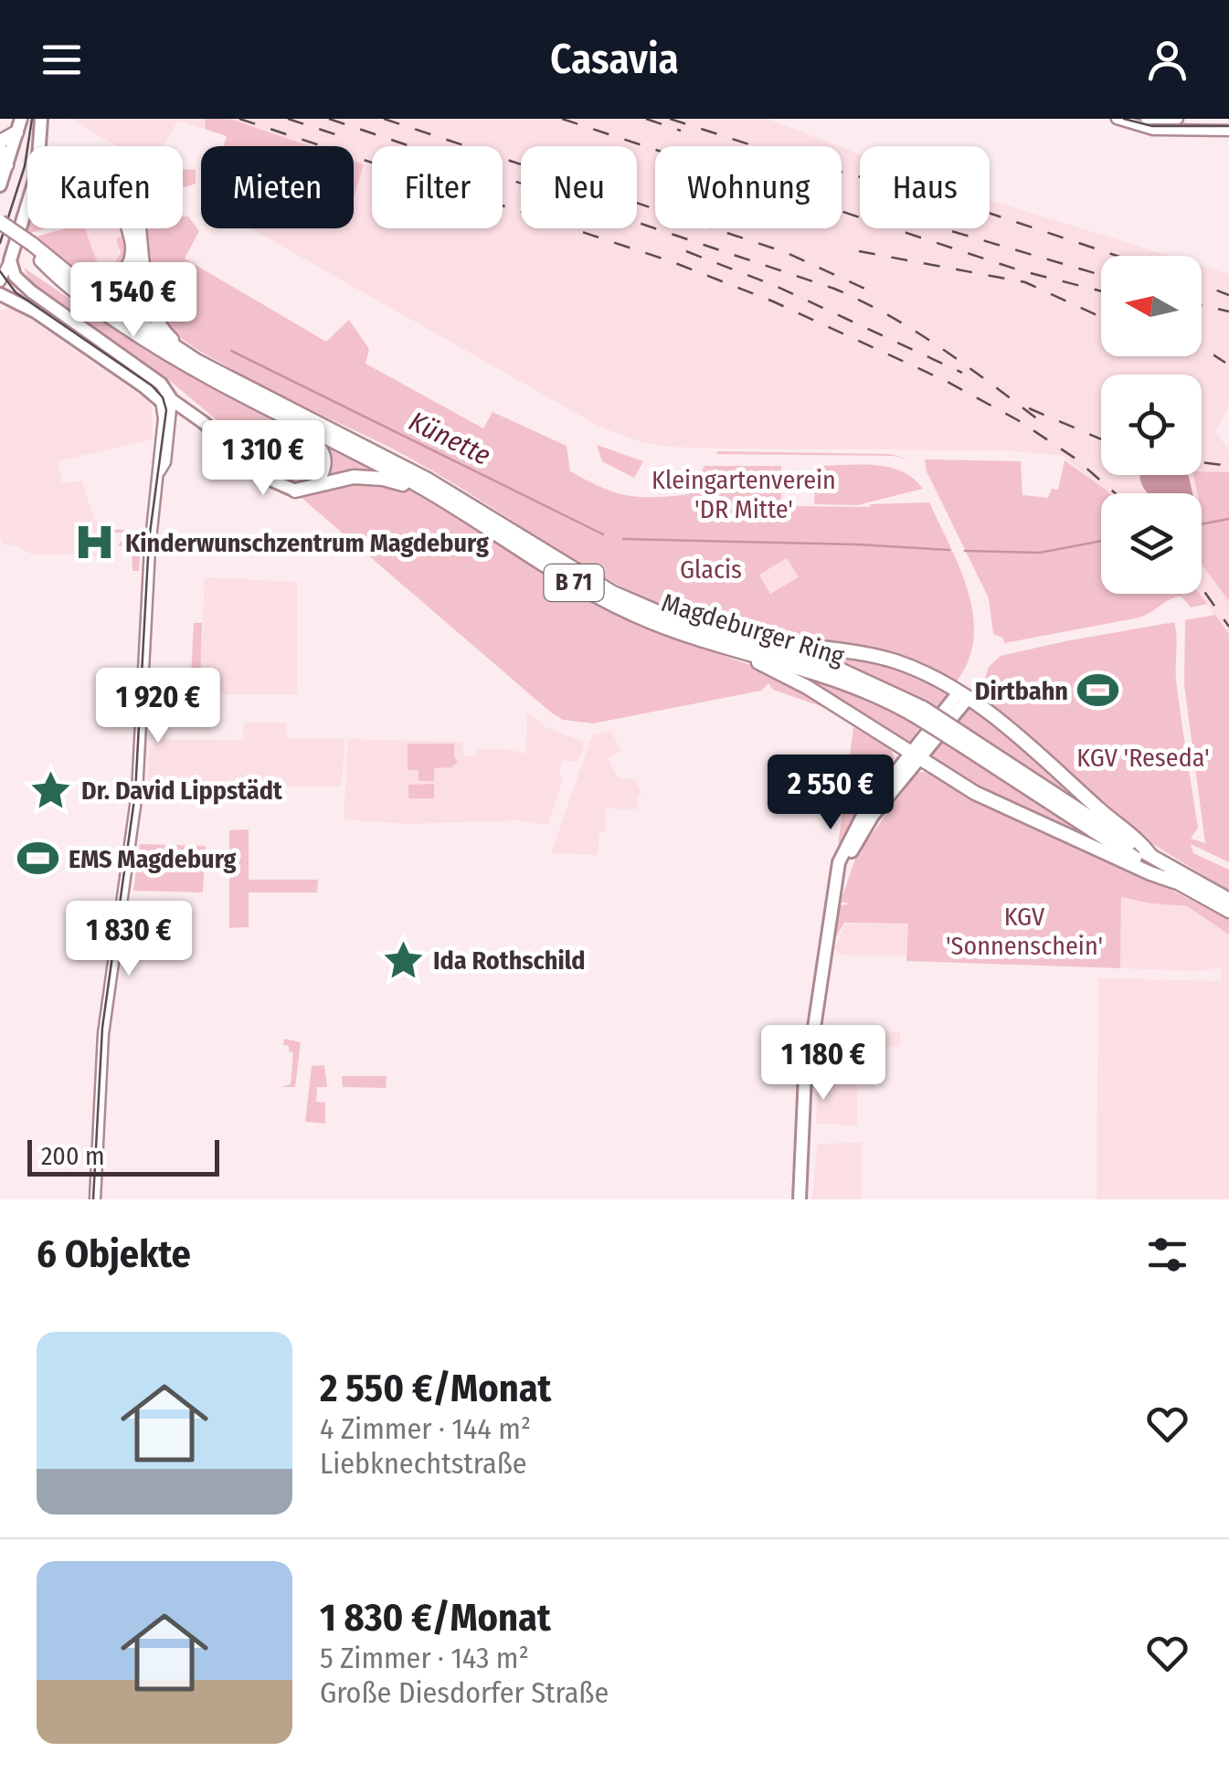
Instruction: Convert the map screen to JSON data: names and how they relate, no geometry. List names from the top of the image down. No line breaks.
{"streets":{"highway":["B 71","Magdeburger Ring"]},"water":["Künette"],"parks":["Kleingartenverein 'DR Mitte'","Glacis","KGV 'Reseda'","KGV 'Sonnenschein'"],"places":{"hospital":["Kinderwunschzentrum Magdeburg"],"sports":["Dirtbahn","EMS Magdeburg"],"place":["Dr. David Lippstädt","Ida Rothschild"]},"scale_bar":"200 m","north":"left","page":{"header":"Casavia","chip":["Kaufen","Mieten","Filter","Neu","Wohnung","Haus"],"price":["1 540 €","1 310 €","1 920 €","2 550 €","1 830 €","1 180 €"],"scale":"200 m","heading":"6 Objekte","list":[{"name":"2 550 €/Monat","note":"4 Zimmer · 144 m² · Liebknechtstraße"},{"name":"1 830 €/Monat","note":"5 Zimmer · 143 m² · Große Diesdorfer Straße"}]}}
